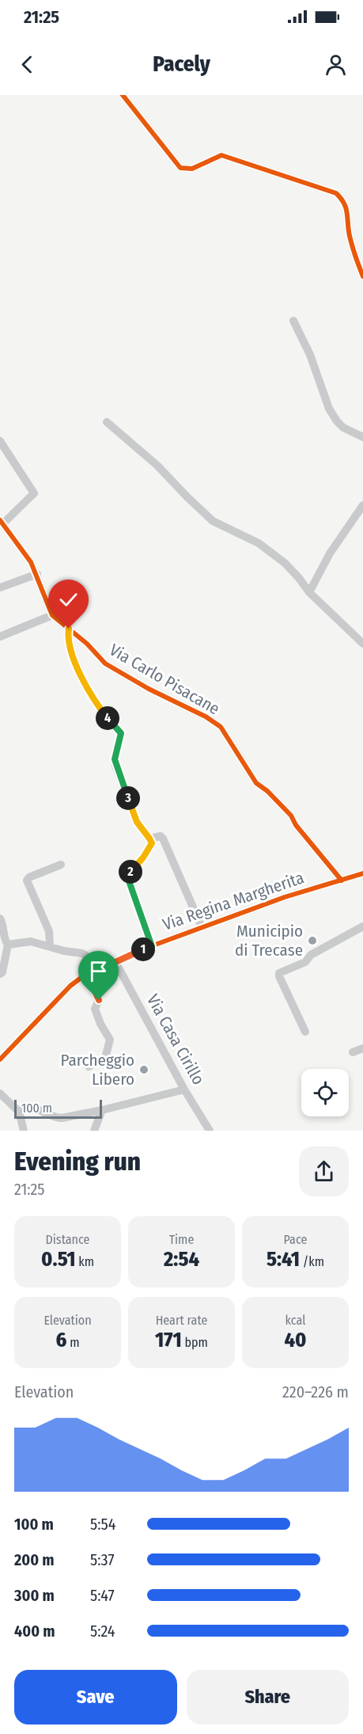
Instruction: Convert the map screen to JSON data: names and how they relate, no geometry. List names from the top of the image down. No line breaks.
{"streets":{"street":["Via Carlo Pisacane","Via Regina Margherita","Via Casa Cirillo"]},"crossings":[["Via Carlo Pisacane","Via Regina Margherita"],["Via Regina Margherita","Via Casa Cirillo"]],"places":["Municipio di Trecase","Parcheggio Libero"],"scale_bar":"100 m","page":{"status":"21:25","header":"Pacely","pins":["4","3","2","1"],"scale":"100 m","heading":["Evening run","21:25"],"stats":[["Distance","0.51 km"],["Time","2:54"],["Pace","5:41 /km"],["Elevation","6 m"],["Heart rate","171 bpm"],["kcal","40"]],"chart":["Elevation","220–226 m"],"list":[{"name":"100 m","note":"5:54"},{"name":"200 m","note":"5:37"},{"name":"300 m","note":"5:47"},{"name":"400 m","note":"5:24"}],"buttons":["Save","Share"]}}
